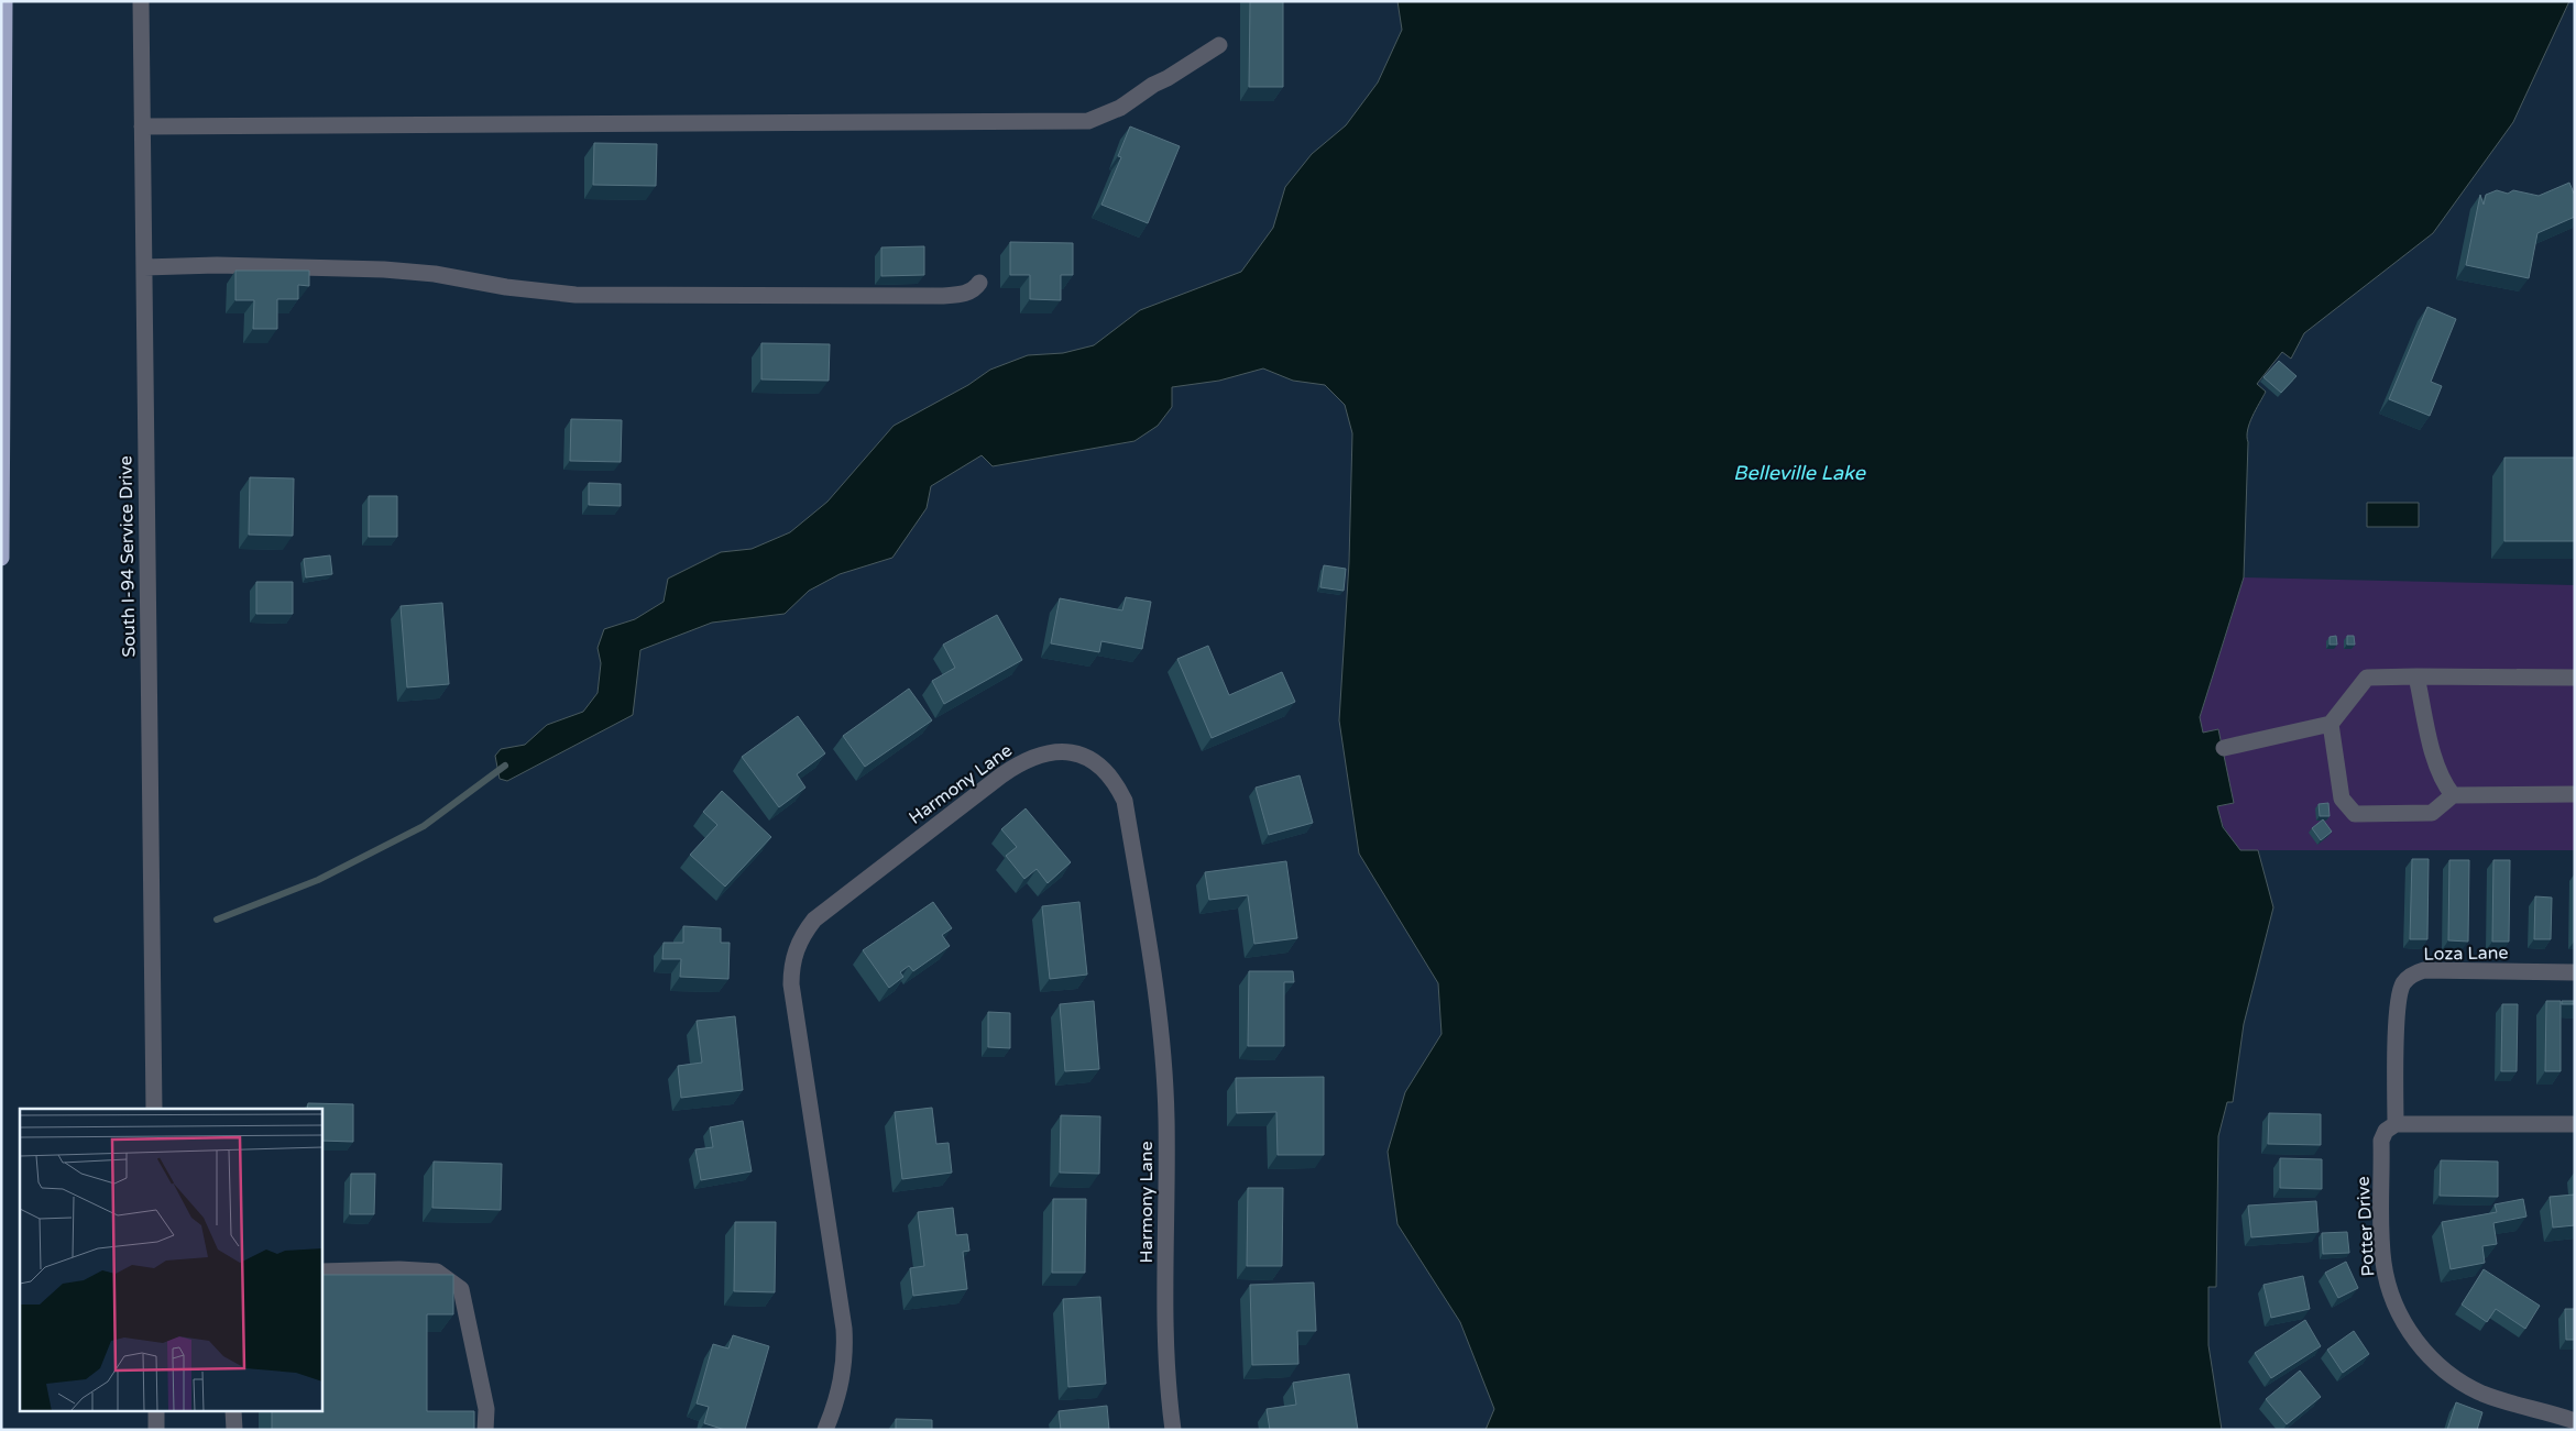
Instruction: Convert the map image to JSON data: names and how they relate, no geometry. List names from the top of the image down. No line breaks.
{"streets":{"street":["South I-94 Service Drive","Harmony Lane","Loza Lane","Potter Drive"]},"crossings":[["Loza Lane","Potter Drive"]],"water":["Belleville Lake"]}
